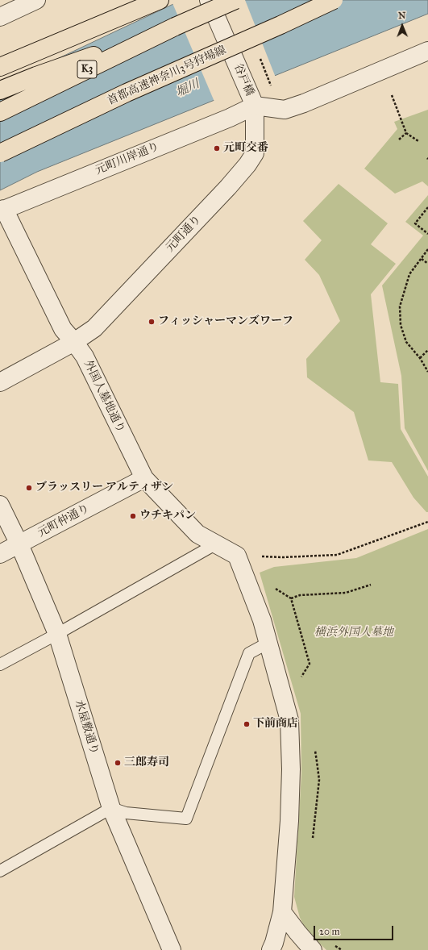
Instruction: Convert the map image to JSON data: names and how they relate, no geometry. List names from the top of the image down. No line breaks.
{"streets":{"highway":["K3","首都高速神奈川3号狩場線"],"street":["谷戸橋","元町川岸通り","元町通り","外国人墓地通り","元町仲通り","水屋敷通り"]},"crossings":[["谷戸橋","元町川岸通り"],["谷戸橋","元町通り"],["元町川岸通り","元町通り"],["元町川岸通り","外国人墓地通り"],["元町通り","外国人墓地通り"],["外国人墓地通り","元町仲通り"],["元町仲通り","水屋敷通り"]],"water":["堀川"],"parks":["横浜外国人墓地"],"places":["元町交番","フィッシャーマンズワーフ","ブラッスリー アルティザン","ウチキパン","下前商店","三郎寿司"],"scale_bar":"20 m","north":"top"}
